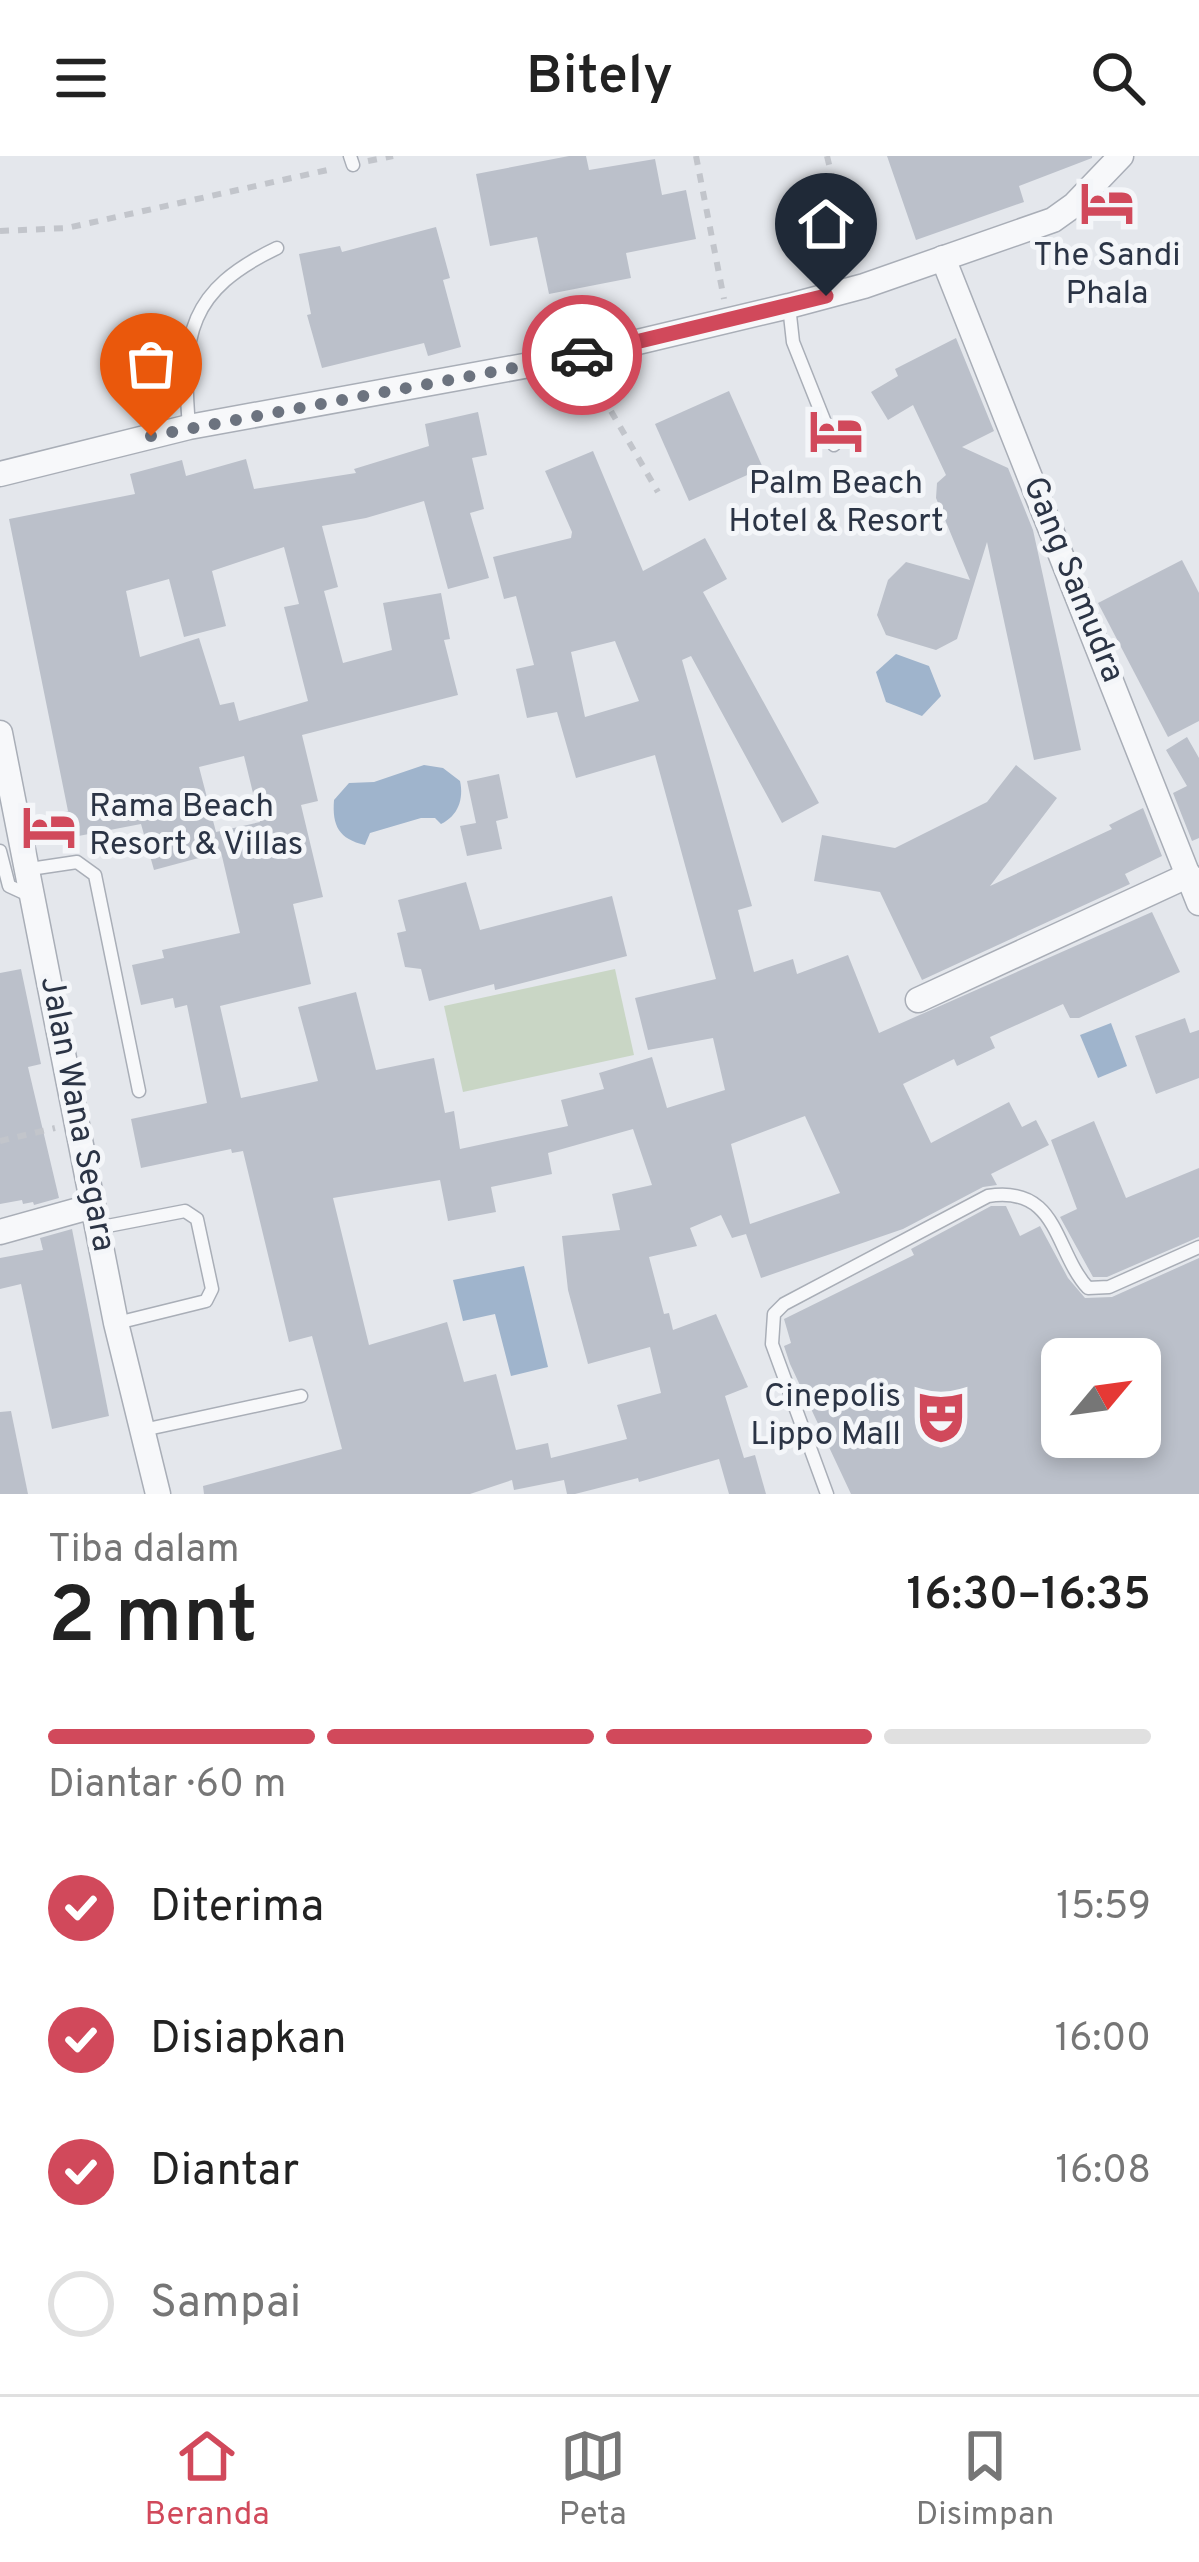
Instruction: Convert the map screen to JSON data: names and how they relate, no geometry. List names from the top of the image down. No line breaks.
{"streets":{"street":["Gang Samudra","Jalan Wana Segara"]},"places":{"hotel":["The Sandi Phala","Palm Beach Hotel & Resort","Rama Beach Resort & Villas"],"theatre":["Cinepolis Lippo Mall"]},"north":"top right","page":{"header":"Bitely","heading":["2 mnt","Tiba dalam","16:30–16:35"],"bar":"Diantar · 60 m","list":[["Diterima","15:59"],["Disiapkan","16:00"],["Diantar","16:08"],"Sampai"],"tabs":["Beranda","Peta","Disimpan"]}}
